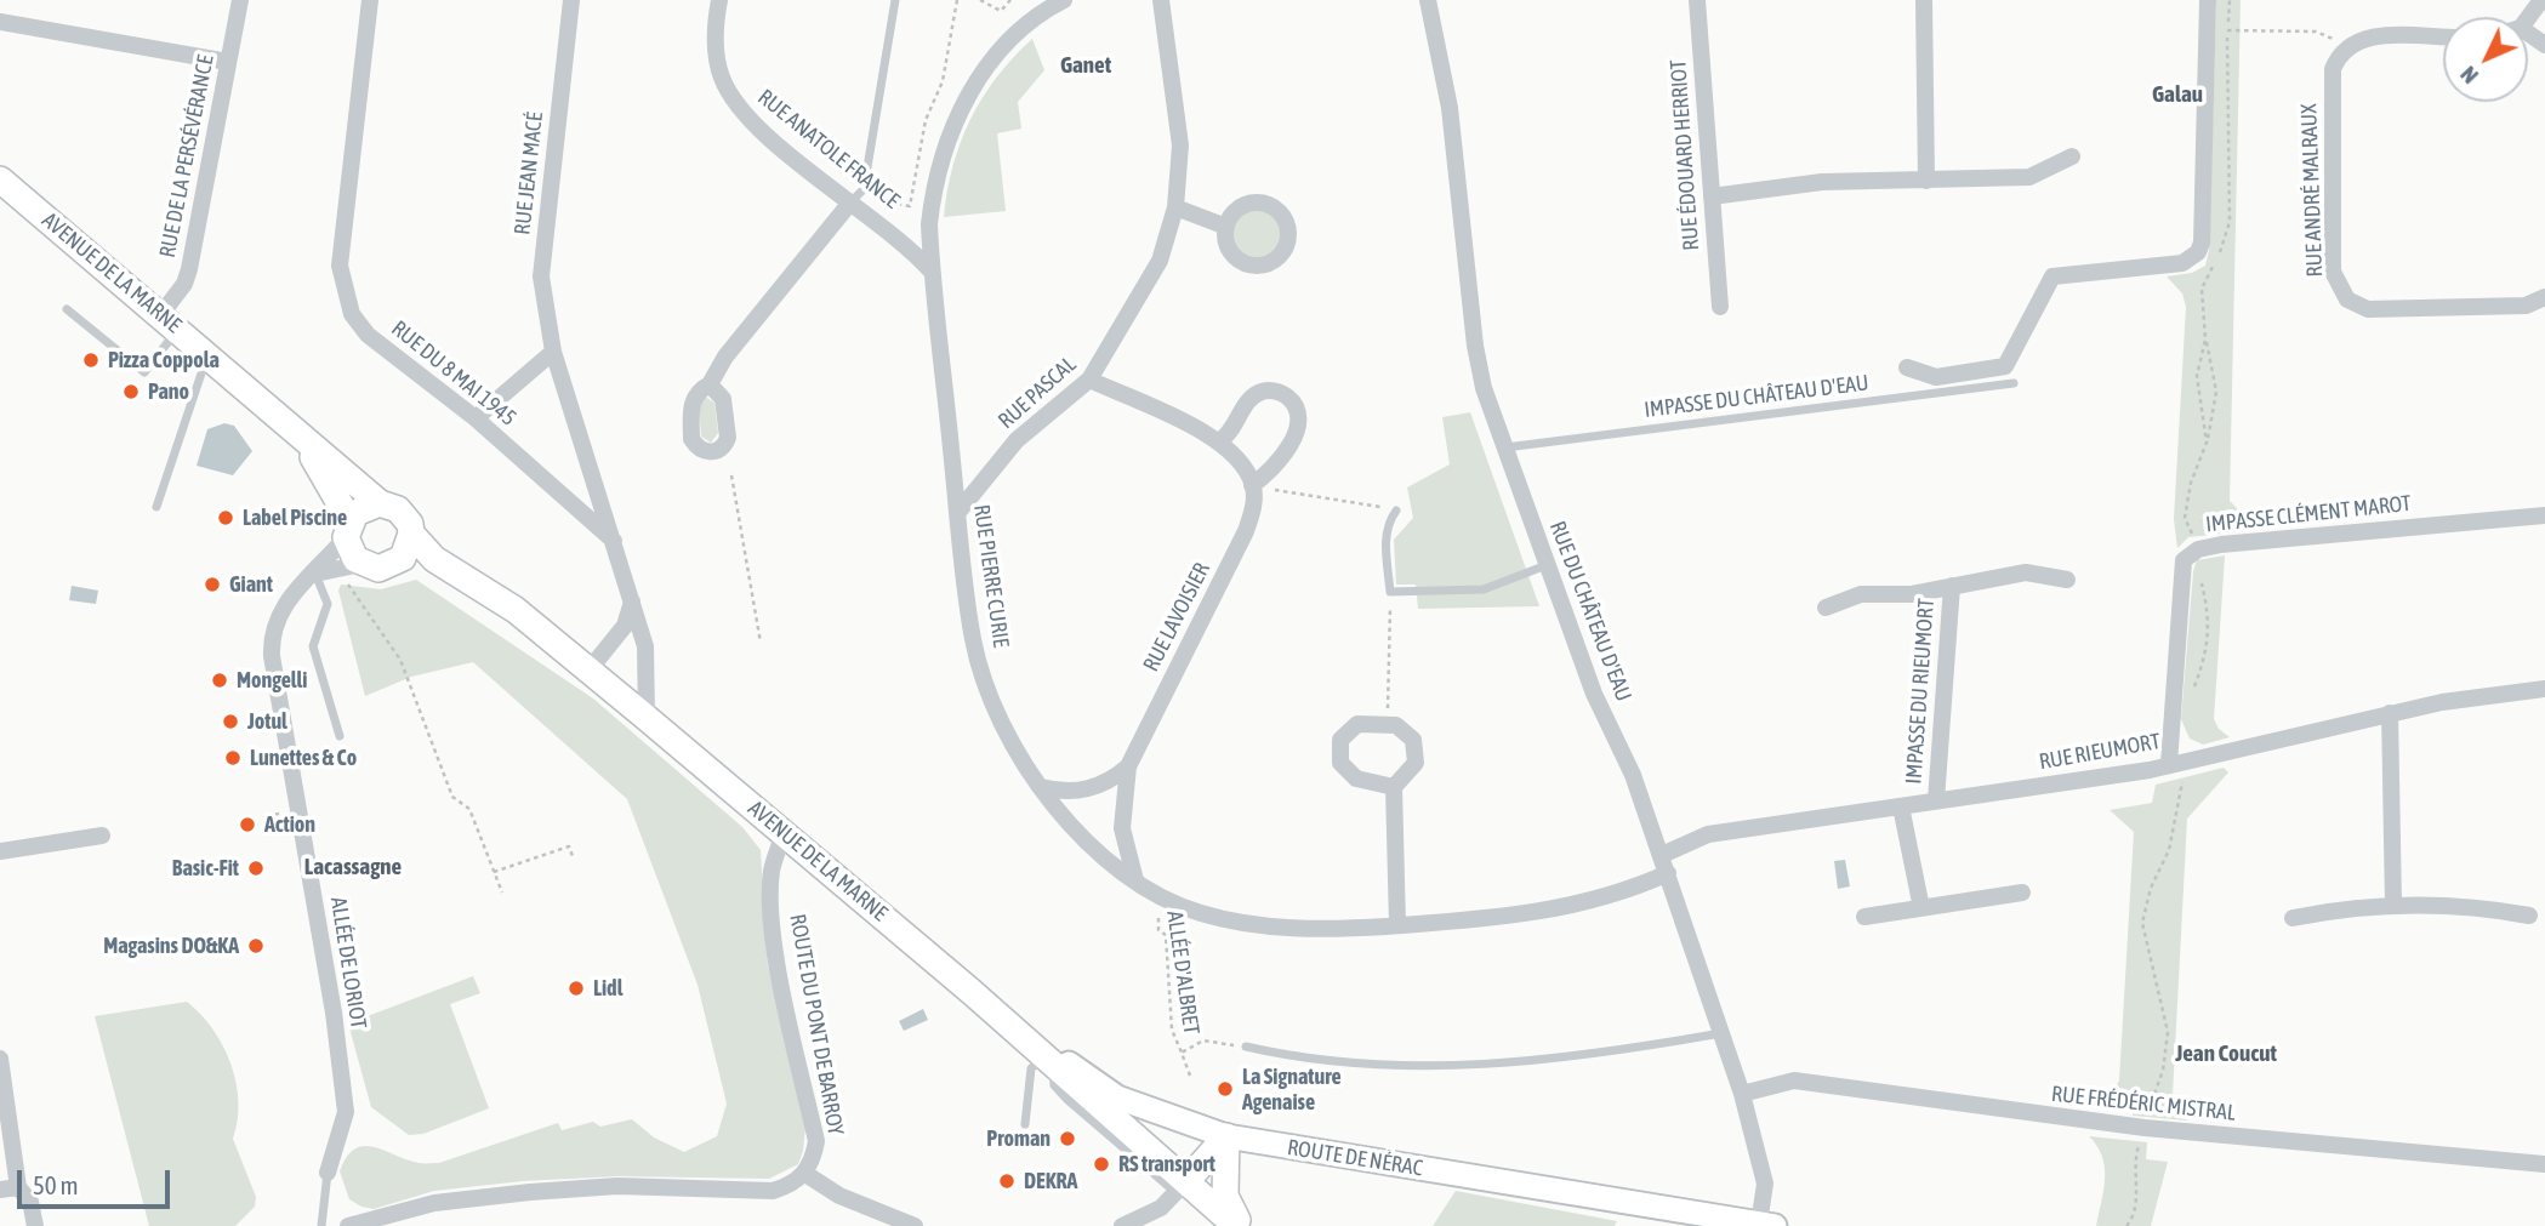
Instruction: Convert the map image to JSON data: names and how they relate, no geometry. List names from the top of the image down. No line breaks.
{"streets":{"main road":["AVENUE DE LA MARNE","ROUTE DE NÉRAC"],"street":["RUE ANATOLE FRANCE","RUE ÉDOUARD HERRIOT","RUE DE LA PERSÉVÉRANCE","RUE JEAN MACÉ","RUE ANDRÉ MALRAUX","RUE DU 8 MAI 1945","RUE PASCAL","IMPASSE CLÉMENT MAROT","RUE PIERRE CURIE","RUE DU CHÂTEAU D'EAU","RUE LAVOISIER","IMPASSE DU RIEUMORT","RUE RIEUMORT","ALLÉE DE LORIOT","ROUTE DU PONT DE BARROY","RUE FRÉDÉRIC MISTRAL"],"lane":["IMPASSE DU CHÂTEAU D'EAU"],"path":["ALLÉE D'ALBRET"]},"crossings":[["RUE ANATOLE FRANCE","RUE PIERRE CURIE"],["RUE DE LA PERSÉVÉRANCE","AVENUE DE LA MARNE"],["RUE JEAN MACÉ","RUE DU 8 MAI 1945"],["AVENUE DE LA MARNE","RUE DU 8 MAI 1945"],["AVENUE DE LA MARNE","ALLÉE DE LORIOT"],["AVENUE DE LA MARNE","ROUTE DU PONT DE BARROY"],["AVENUE DE LA MARNE","ROUTE DE NÉRAC"],["RUE PASCAL","RUE PIERRE CURIE"],["IMPASSE DU CHÂTEAU D'EAU","RUE DU CHÂTEAU D'EAU"],["IMPASSE CLÉMENT MAROT","RUE RIEUMORT"],["RUE PIERRE CURIE","RUE DU CHÂTEAU D'EAU"],["RUE PIERRE CURIE","RUE LAVOISIER"],["RUE PIERRE CURIE","ALLÉE D'ALBRET"],["RUE DU CHÂTEAU D'EAU","RUE RIEUMORT"],["RUE DU CHÂTEAU D'EAU","RUE FRÉDÉRIC MISTRAL"],["RUE DU CHÂTEAU D'EAU","ROUTE DE NÉRAC"],["IMPASSE DU RIEUMORT","RUE RIEUMORT"]],"districts":["Ganet","Galau","Lacassagne","Jean Coucut"],"places":["Pizza Coppola","Pano","Label Piscine","Giant","Mongelli","Jotul","Lunettes & Co","Action","Basic-Fit","Magasins DO&KA","Lidl","La Signature Agenaise","Proman","RS transport","DEKRA"],"scale_bar":"50 m","north":"bottom left"}
